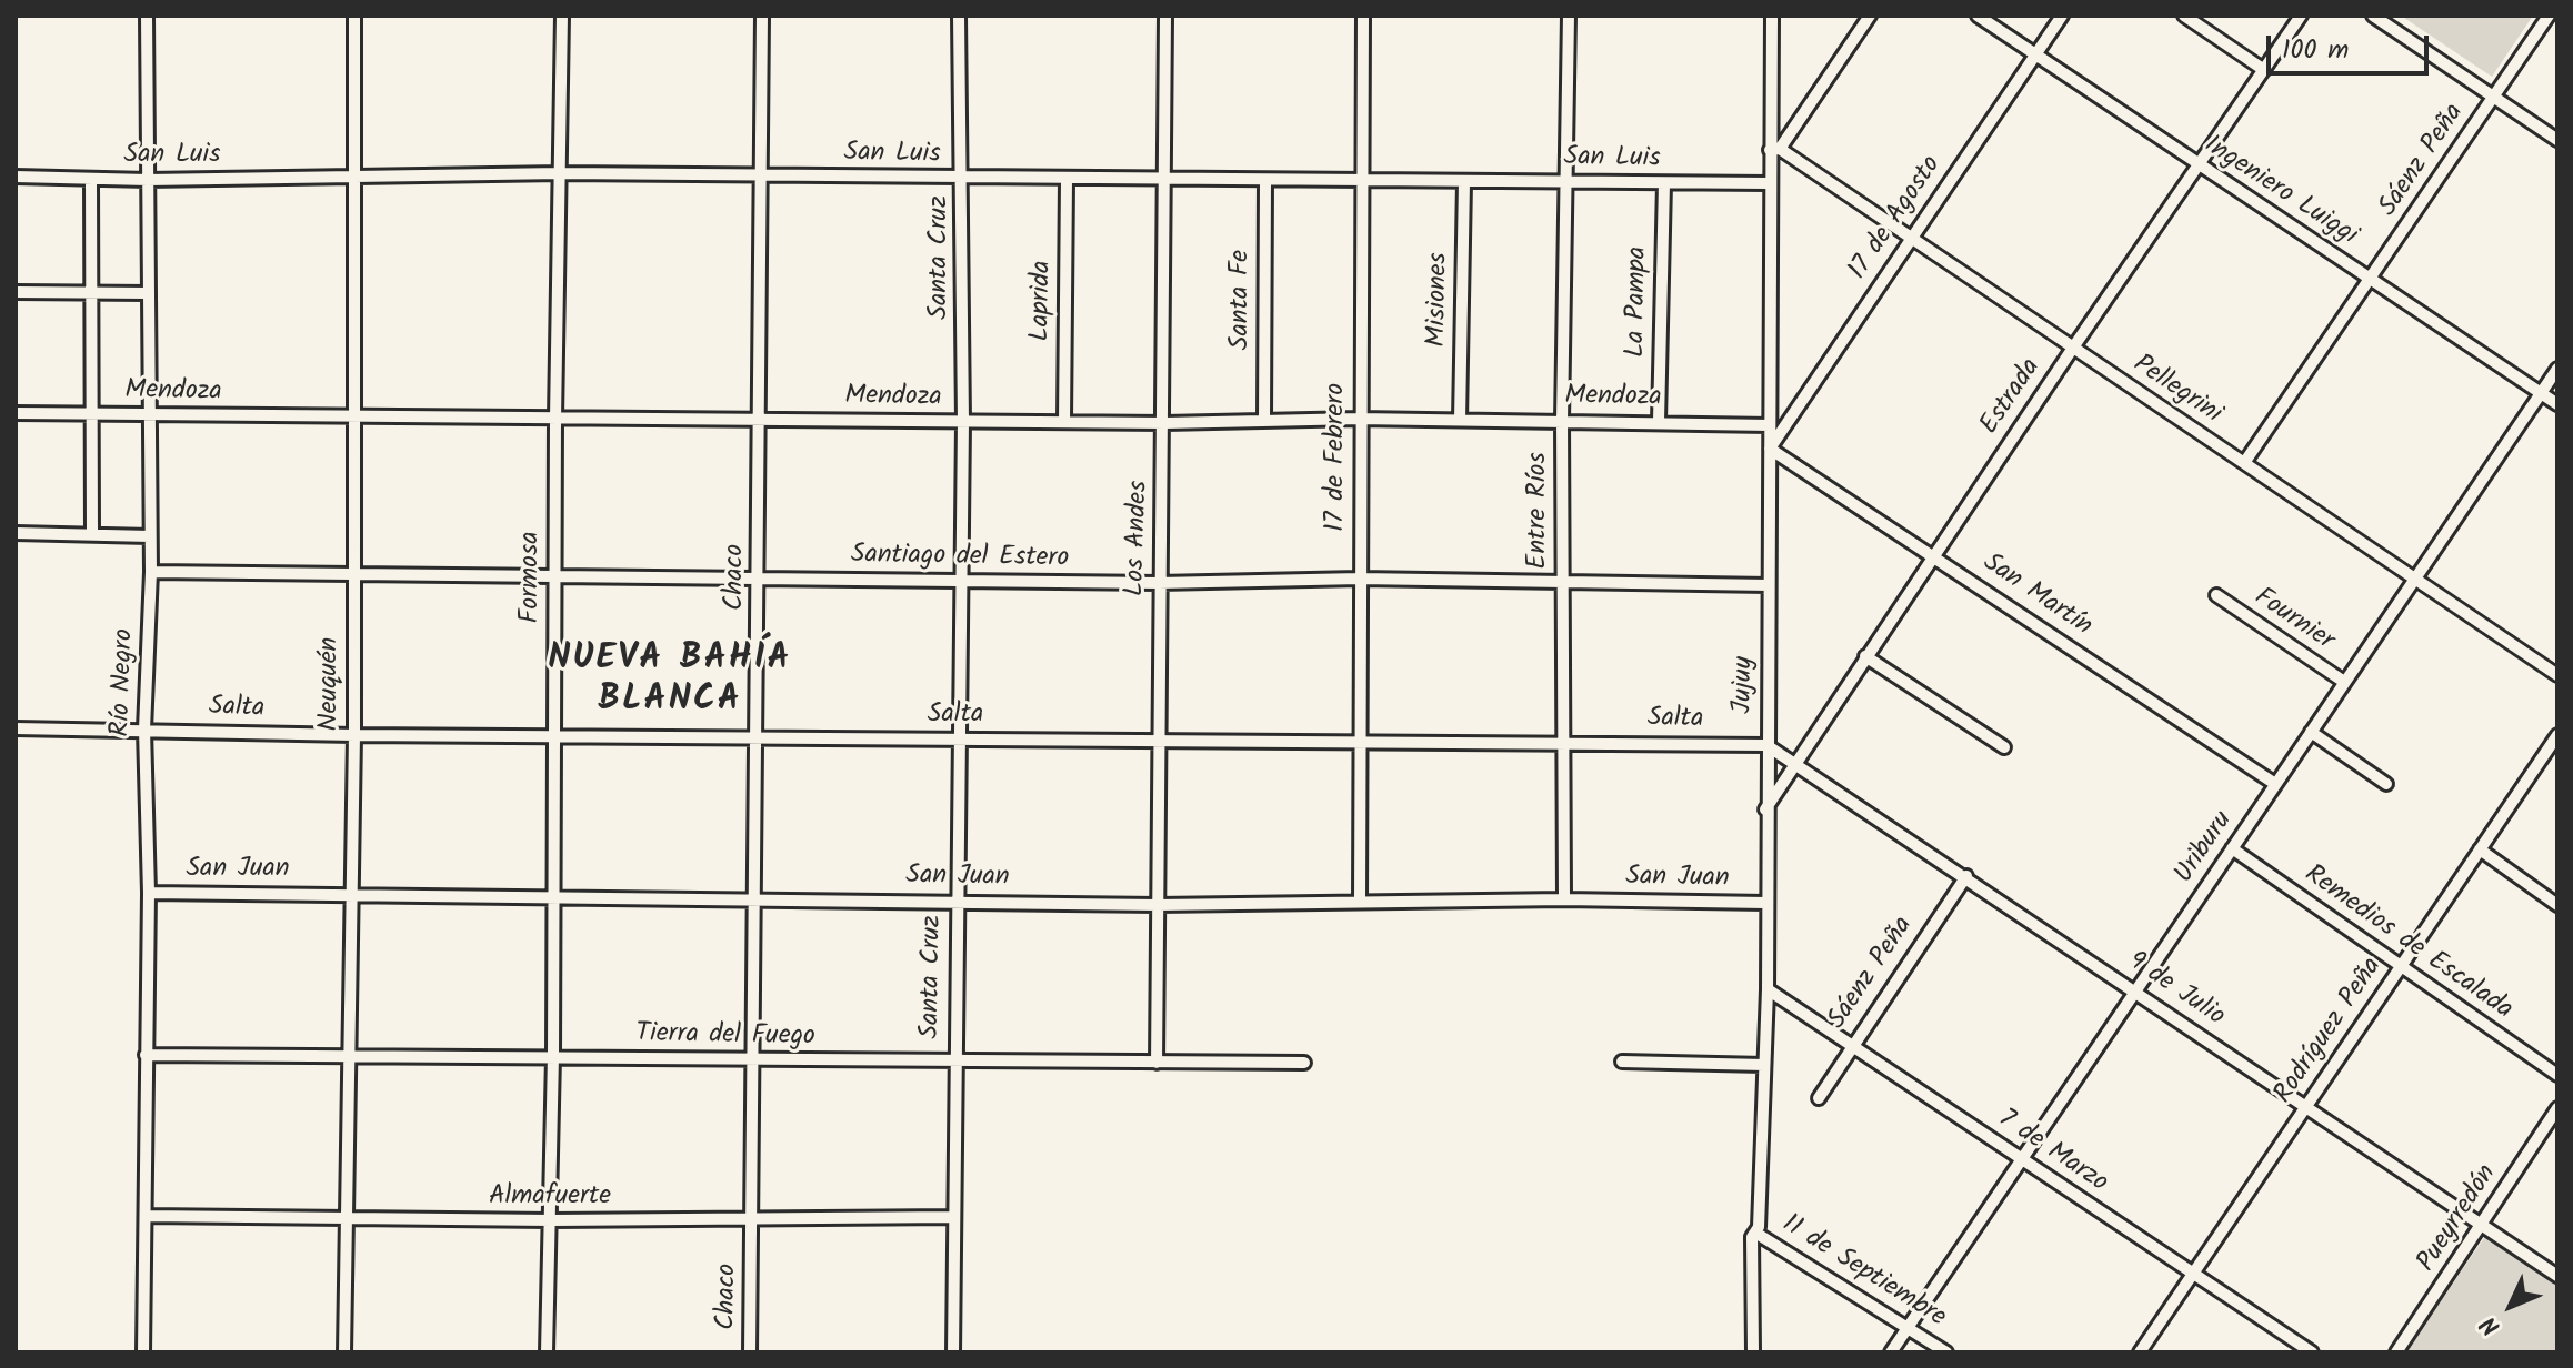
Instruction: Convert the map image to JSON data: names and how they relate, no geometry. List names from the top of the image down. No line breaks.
{"streets":{"street":["San Luis","Sáenz Peña","Ingeniero Luiggi","17 de Agosto","Santa Cruz","Santa Fe","Misiones","Laprida","La Pampa","Pellegrini","Mendoza","Estrada","17 de Febrero","Entre Ríos","Los Andes","Santiago del Estero","Formosa","Chaco","San Martín","Fournier","Río Negro","Neuquén","Jujuy","Salta","Uriburu","San Juan","Remedios de Escalada","9 de Julio","Rodríguez Peña","Tierra del Fuego","7 de Marzo","Almafuerte","Pueyrredón","11 de Septiembre"]},"crossings":[["San Luis","Santa Cruz"],["San Luis","Santa Fe"],["San Luis","Misiones"],["San Luis","Laprida"],["San Luis","La Pampa"],["San Luis","17 de Febrero"],["San Luis","Entre Ríos"],["San Luis","Los Andes"],["San Luis","Formosa"],["San Luis","Chaco"],["San Luis","Río Negro"],["San Luis","Neuquén"],["San Luis","Jujuy"],["Sáenz Peña","Ingeniero Luiggi"],["Sáenz Peña","Pellegrini"],["Sáenz Peña","9 de Julio"],["Sáenz Peña","7 de Marzo"],["Ingeniero Luiggi","17 de Agosto"],["Ingeniero Luiggi","Estrada"],["Ingeniero Luiggi","Uriburu"],["17 de Agosto","Pellegrini"],["17 de Agosto","San Martín"],["17 de Agosto","Jujuy"],["Santa Cruz","Mendoza"],["Santa Cruz","Santiago del Estero"],["Santa Cruz","Salta"],["Santa Cruz","San Juan"],["Santa Cruz","Tierra del Fuego"],["Santa Cruz","Almafuerte"],["Santa Fe","Mendoza"],["Misiones","Mendoza"],["Laprida","Mendoza"],["La Pampa","Mendoza"],["Pellegrini","Estrada"],["Pellegrini","Jujuy"],["Pellegrini","Uriburu"],["Mendoza","17 de Febrero"],["Mendoza","Entre Ríos"],["Mendoza","Los Andes"],["Mendoza","Formosa"],["Mendoza","Chaco"],["Mendoza","Río Negro"],["Mendoza","Neuquén"],["Mendoza","Jujuy"],["Estrada","San Martín"],["Estrada","Jujuy"],["Estrada","9 de Julio"],["17 de Febrero","Santiago del Estero"],["17 de Febrero","Salta"],["17 de Febrero","San Juan"],["Entre Ríos","Santiago del Estero"],["Entre Ríos","Salta"],["Entre Ríos","San Juan"],["Los Andes","Santiago del Estero"],["Los Andes","Salta"],["Los Andes","San Juan"],["Los Andes","Tierra del Fuego"],["Santiago del Estero","Formosa"],["Santiago del Estero","Chaco"],["Santiago del Estero","Río Negro"],["Santiago del Estero","Neuquén"],["Santiago del Estero","Jujuy"],["Formosa","Salta"],["Formosa","San Juan"],["Formosa","Tierra del Fuego"],["Formosa","Almafuerte"],["Chaco","Salta"],["Chaco","San Juan"],["Chaco","Tierra del Fuego"],["Chaco","Almafuerte"],["San Martín","Jujuy"],["San Martín","Uriburu"],["Fournier","Uriburu"],["Río Negro","Salta"],["Río Negro","San Juan"],["Río Negro","Tierra del Fuego"],["Río Negro","Almafuerte"],["Neuquén","Salta"],["Neuquén","San Juan"],["Neuquén","Tierra del Fuego"],["Neuquén","Almafuerte"],["Jujuy","Salta"],["Jujuy","San Juan"],["Jujuy","9 de Julio"],["Jujuy","7 de Marzo"],["Jujuy","11 de Septiembre"],["Salta","9 de Julio"],["Uriburu","Remedios de Escalada"],["Uriburu","9 de Julio"],["Uriburu","7 de Marzo"],["Uriburu","11 de Septiembre"],["Remedios de Escalada","Rodríguez Peña"],["9 de Julio","Rodríguez Peña"],["9 de Julio","Pueyrredón"],["Rodríguez Peña","7 de Marzo"]],"districts":["NUEVA BAHÍA BLANCA"],"scale_bar":"100 m","north":"bottom left"}
